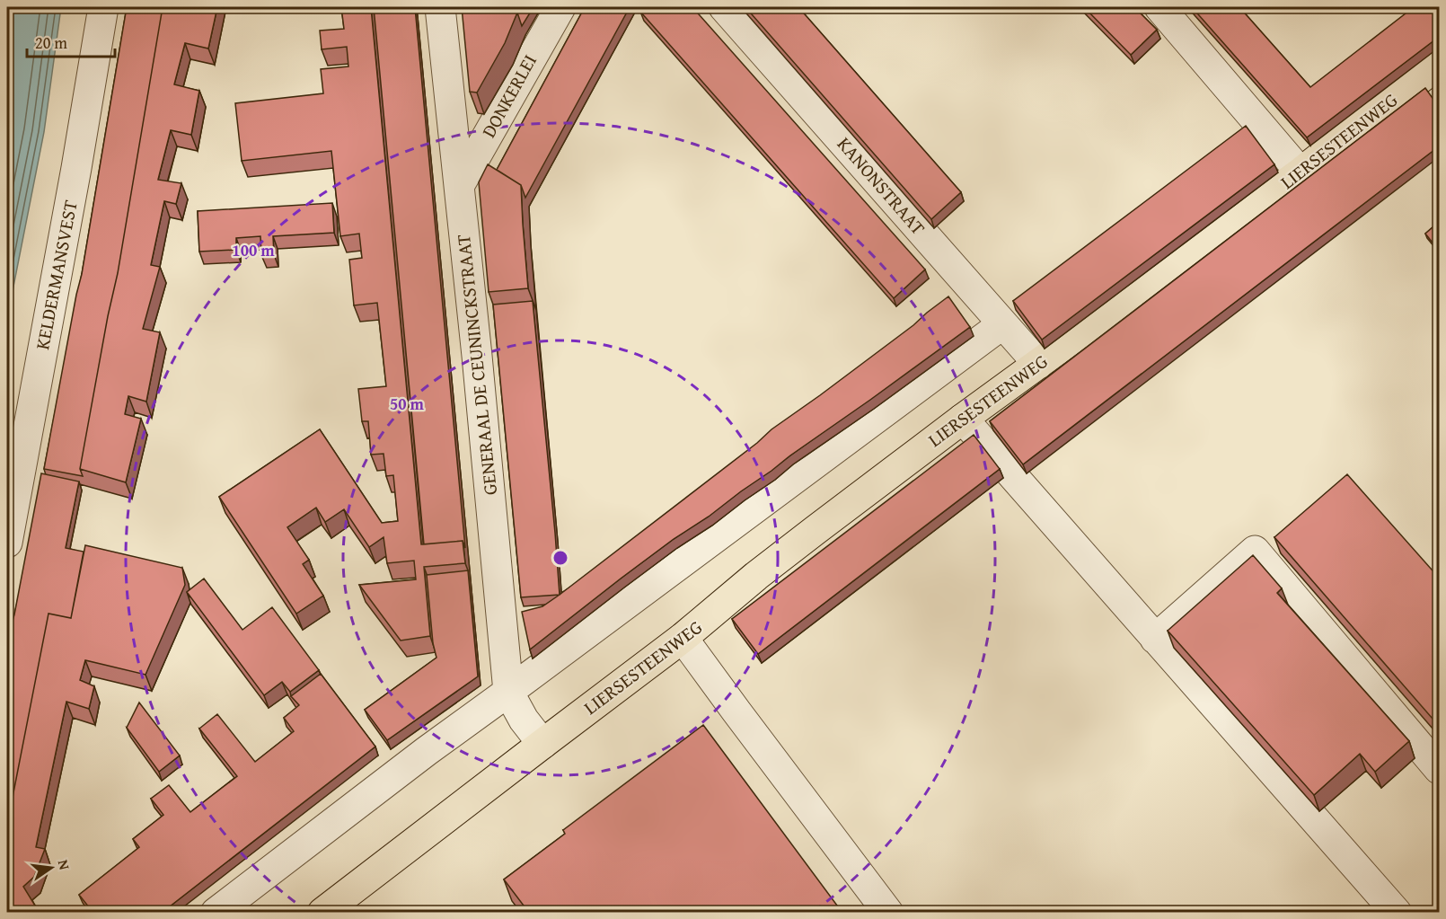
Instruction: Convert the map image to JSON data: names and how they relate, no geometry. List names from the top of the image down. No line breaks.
{"streets":{"main road":["LIERSESTEENWEG"],"street":["DONKERLEI","KANONSTRAAT","KELDERMANSVEST","GENERAAL DE CEUNINCKSTRAAT"]},"crossings":[["DONKERLEI","GENERAAL DE CEUNINCKSTRAAT"],["LIERSESTEENWEG","KANONSTRAAT"],["LIERSESTEENWEG","GENERAAL DE CEUNINCKSTRAAT"]],"scale_bar":"20 m","north":"right","rings":["100 m","50 m"]}
